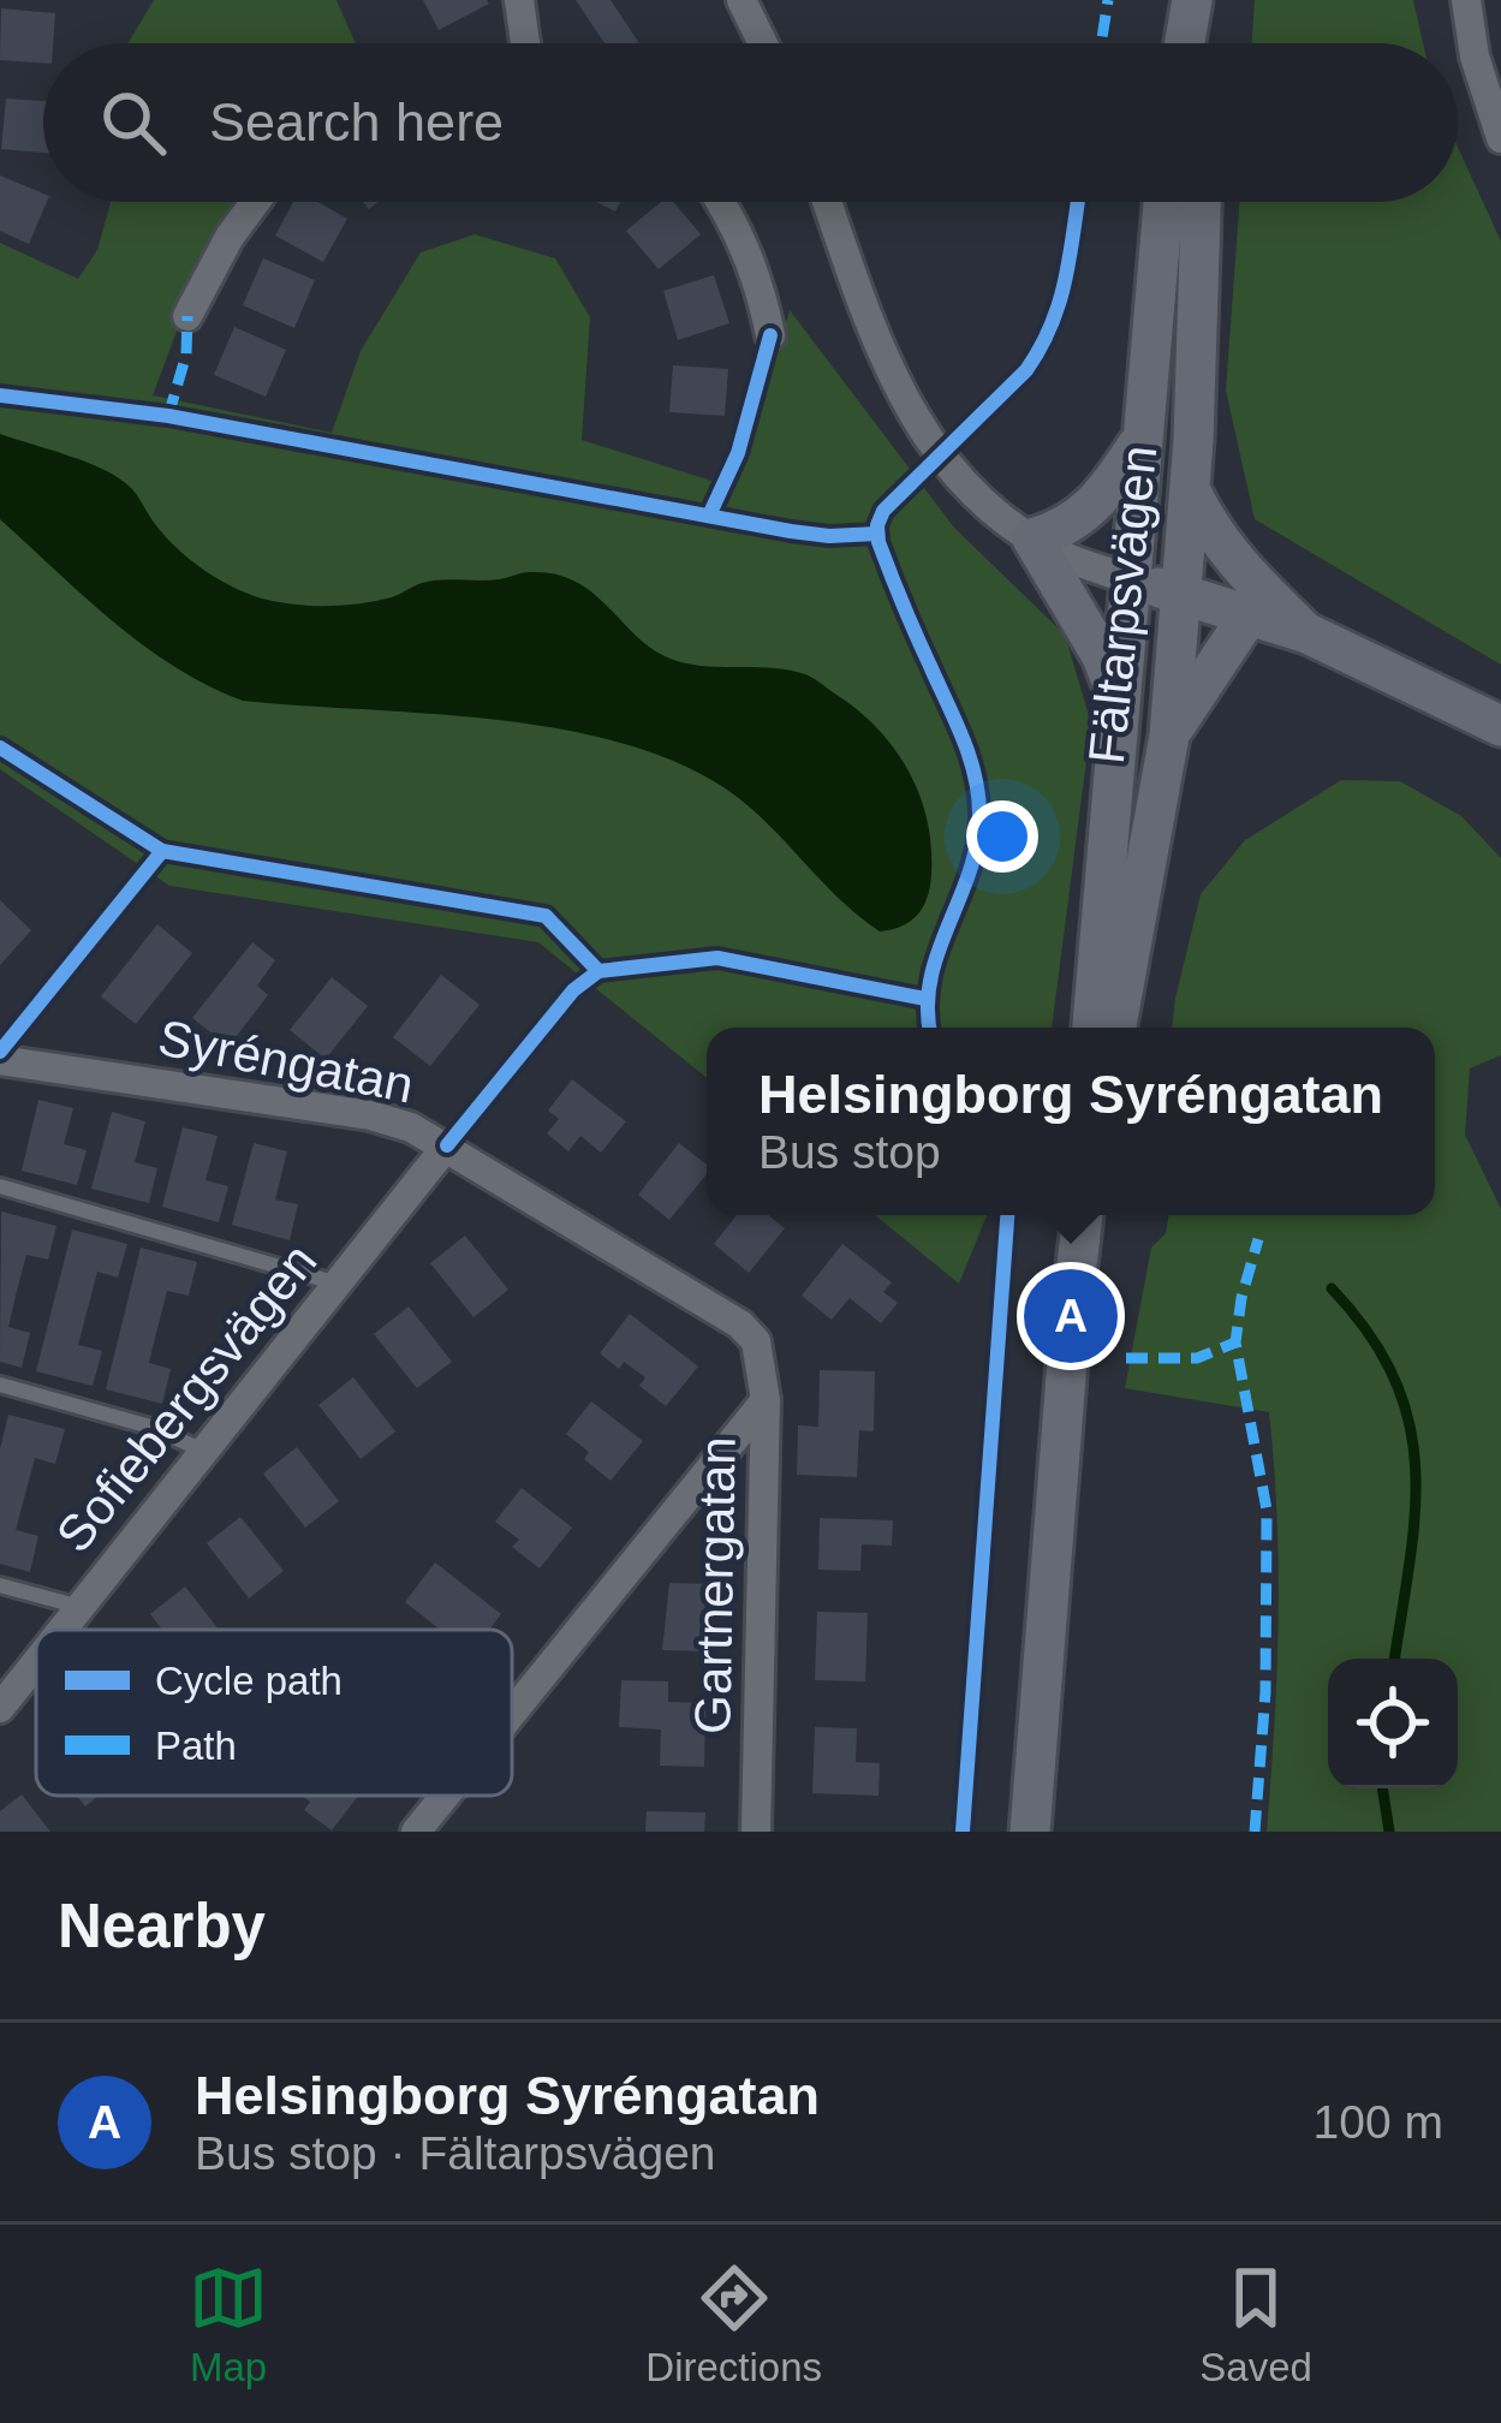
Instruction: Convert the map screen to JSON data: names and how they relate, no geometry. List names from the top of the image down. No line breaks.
{"streets":{"main road":["Fältarpsvägen"],"street":["Syréngatan","Sofiebergsvägen","Gartnergatan"]},"crossings":[["Syréngatan","Sofiebergsvägen"],["Syréngatan","Gartnergatan"]],"legend":["Cycle path","Path"],"page":{"search":"Search here","popup":["Helsingborg Syréngatan","Bus stop"],"pins":"A","heading":"Nearby","list":[{"mark":"A","name":"Helsingborg Syréngatan","note":"Bus stop · Fältarpsvägen","value":"100 m"}],"nav":["Map","Directions","Saved"]}}
